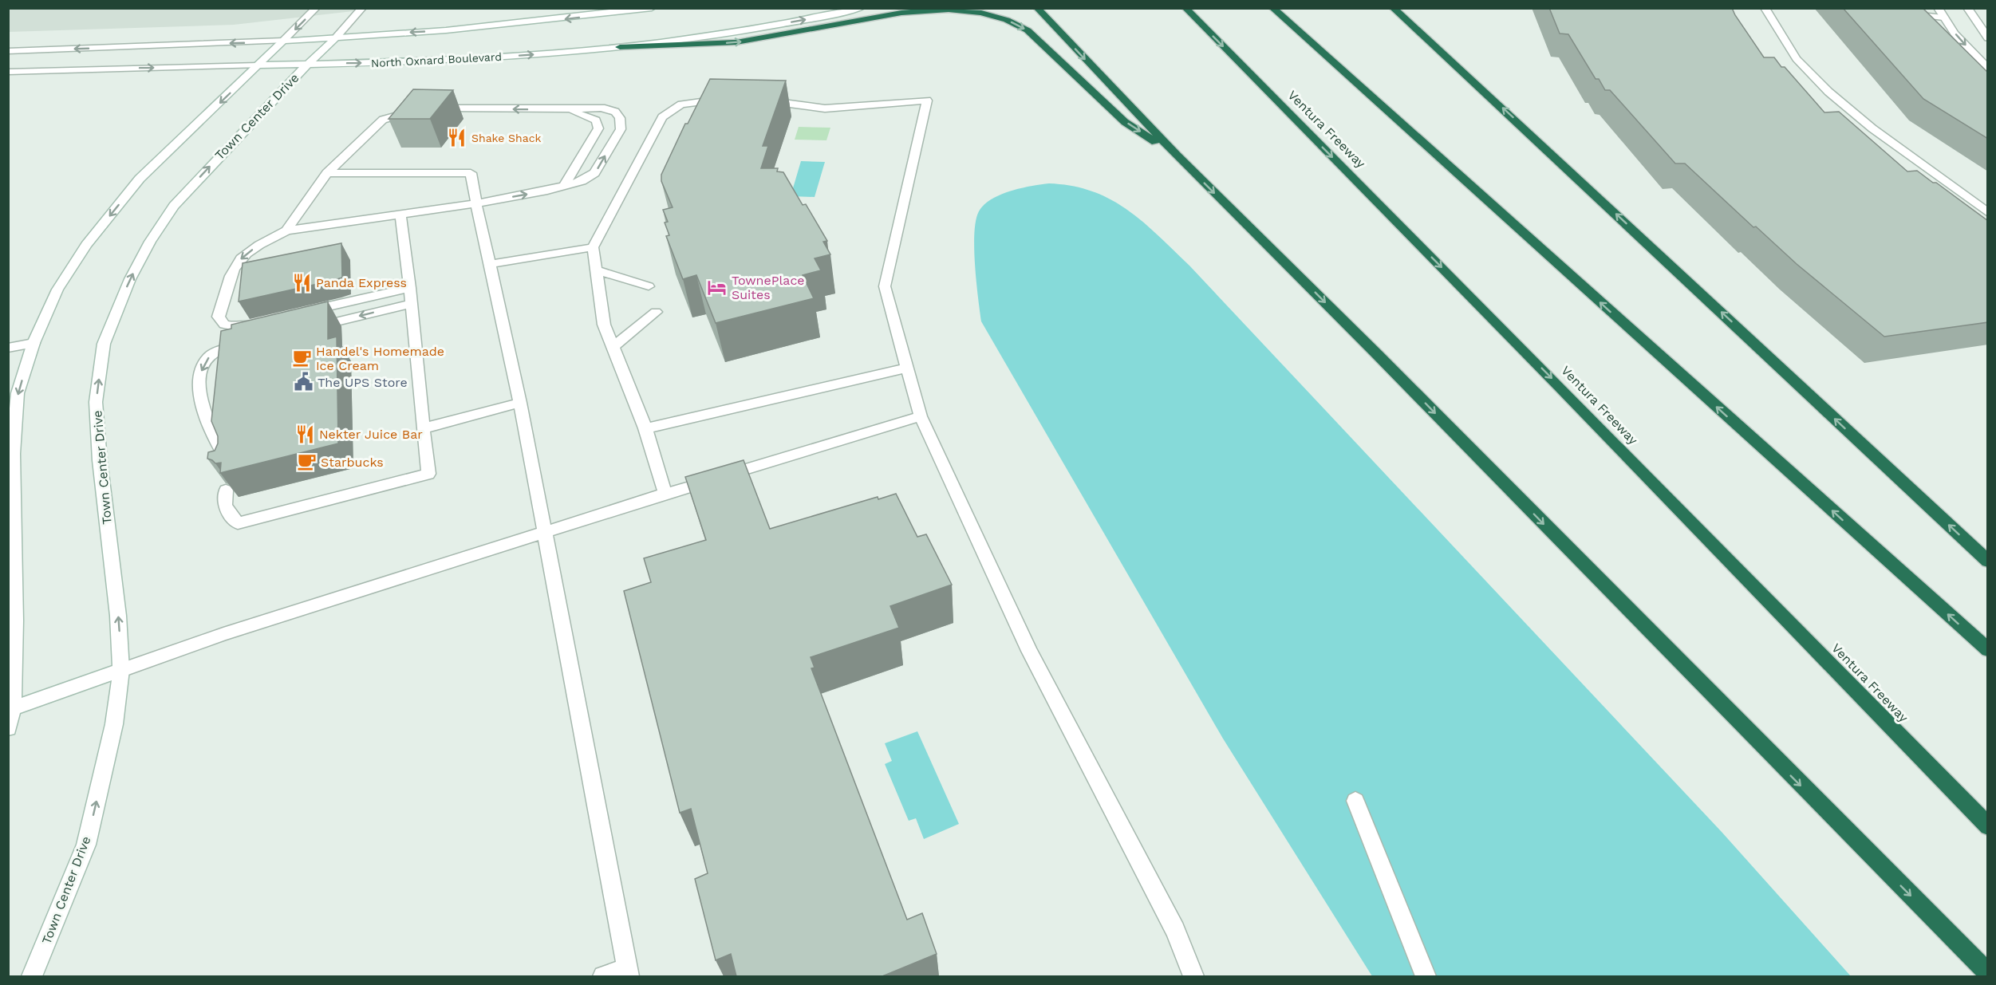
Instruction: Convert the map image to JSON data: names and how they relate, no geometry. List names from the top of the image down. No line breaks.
{"streets":{"highway":["Ventura Freeway"],"main road":["North Oxnard Boulevard","Town Center Drive"]},"crossings":[["North Oxnard Boulevard","Town Center Drive"]],"places":{"restaurant":["Shake Shack","Panda Express","Nekter Juice Bar"],"hotel":["TownePlace Suites"],"cafe":["Handel's Homemade Ice Cream","Starbucks"],"public building":["The UPS Store"]}}
